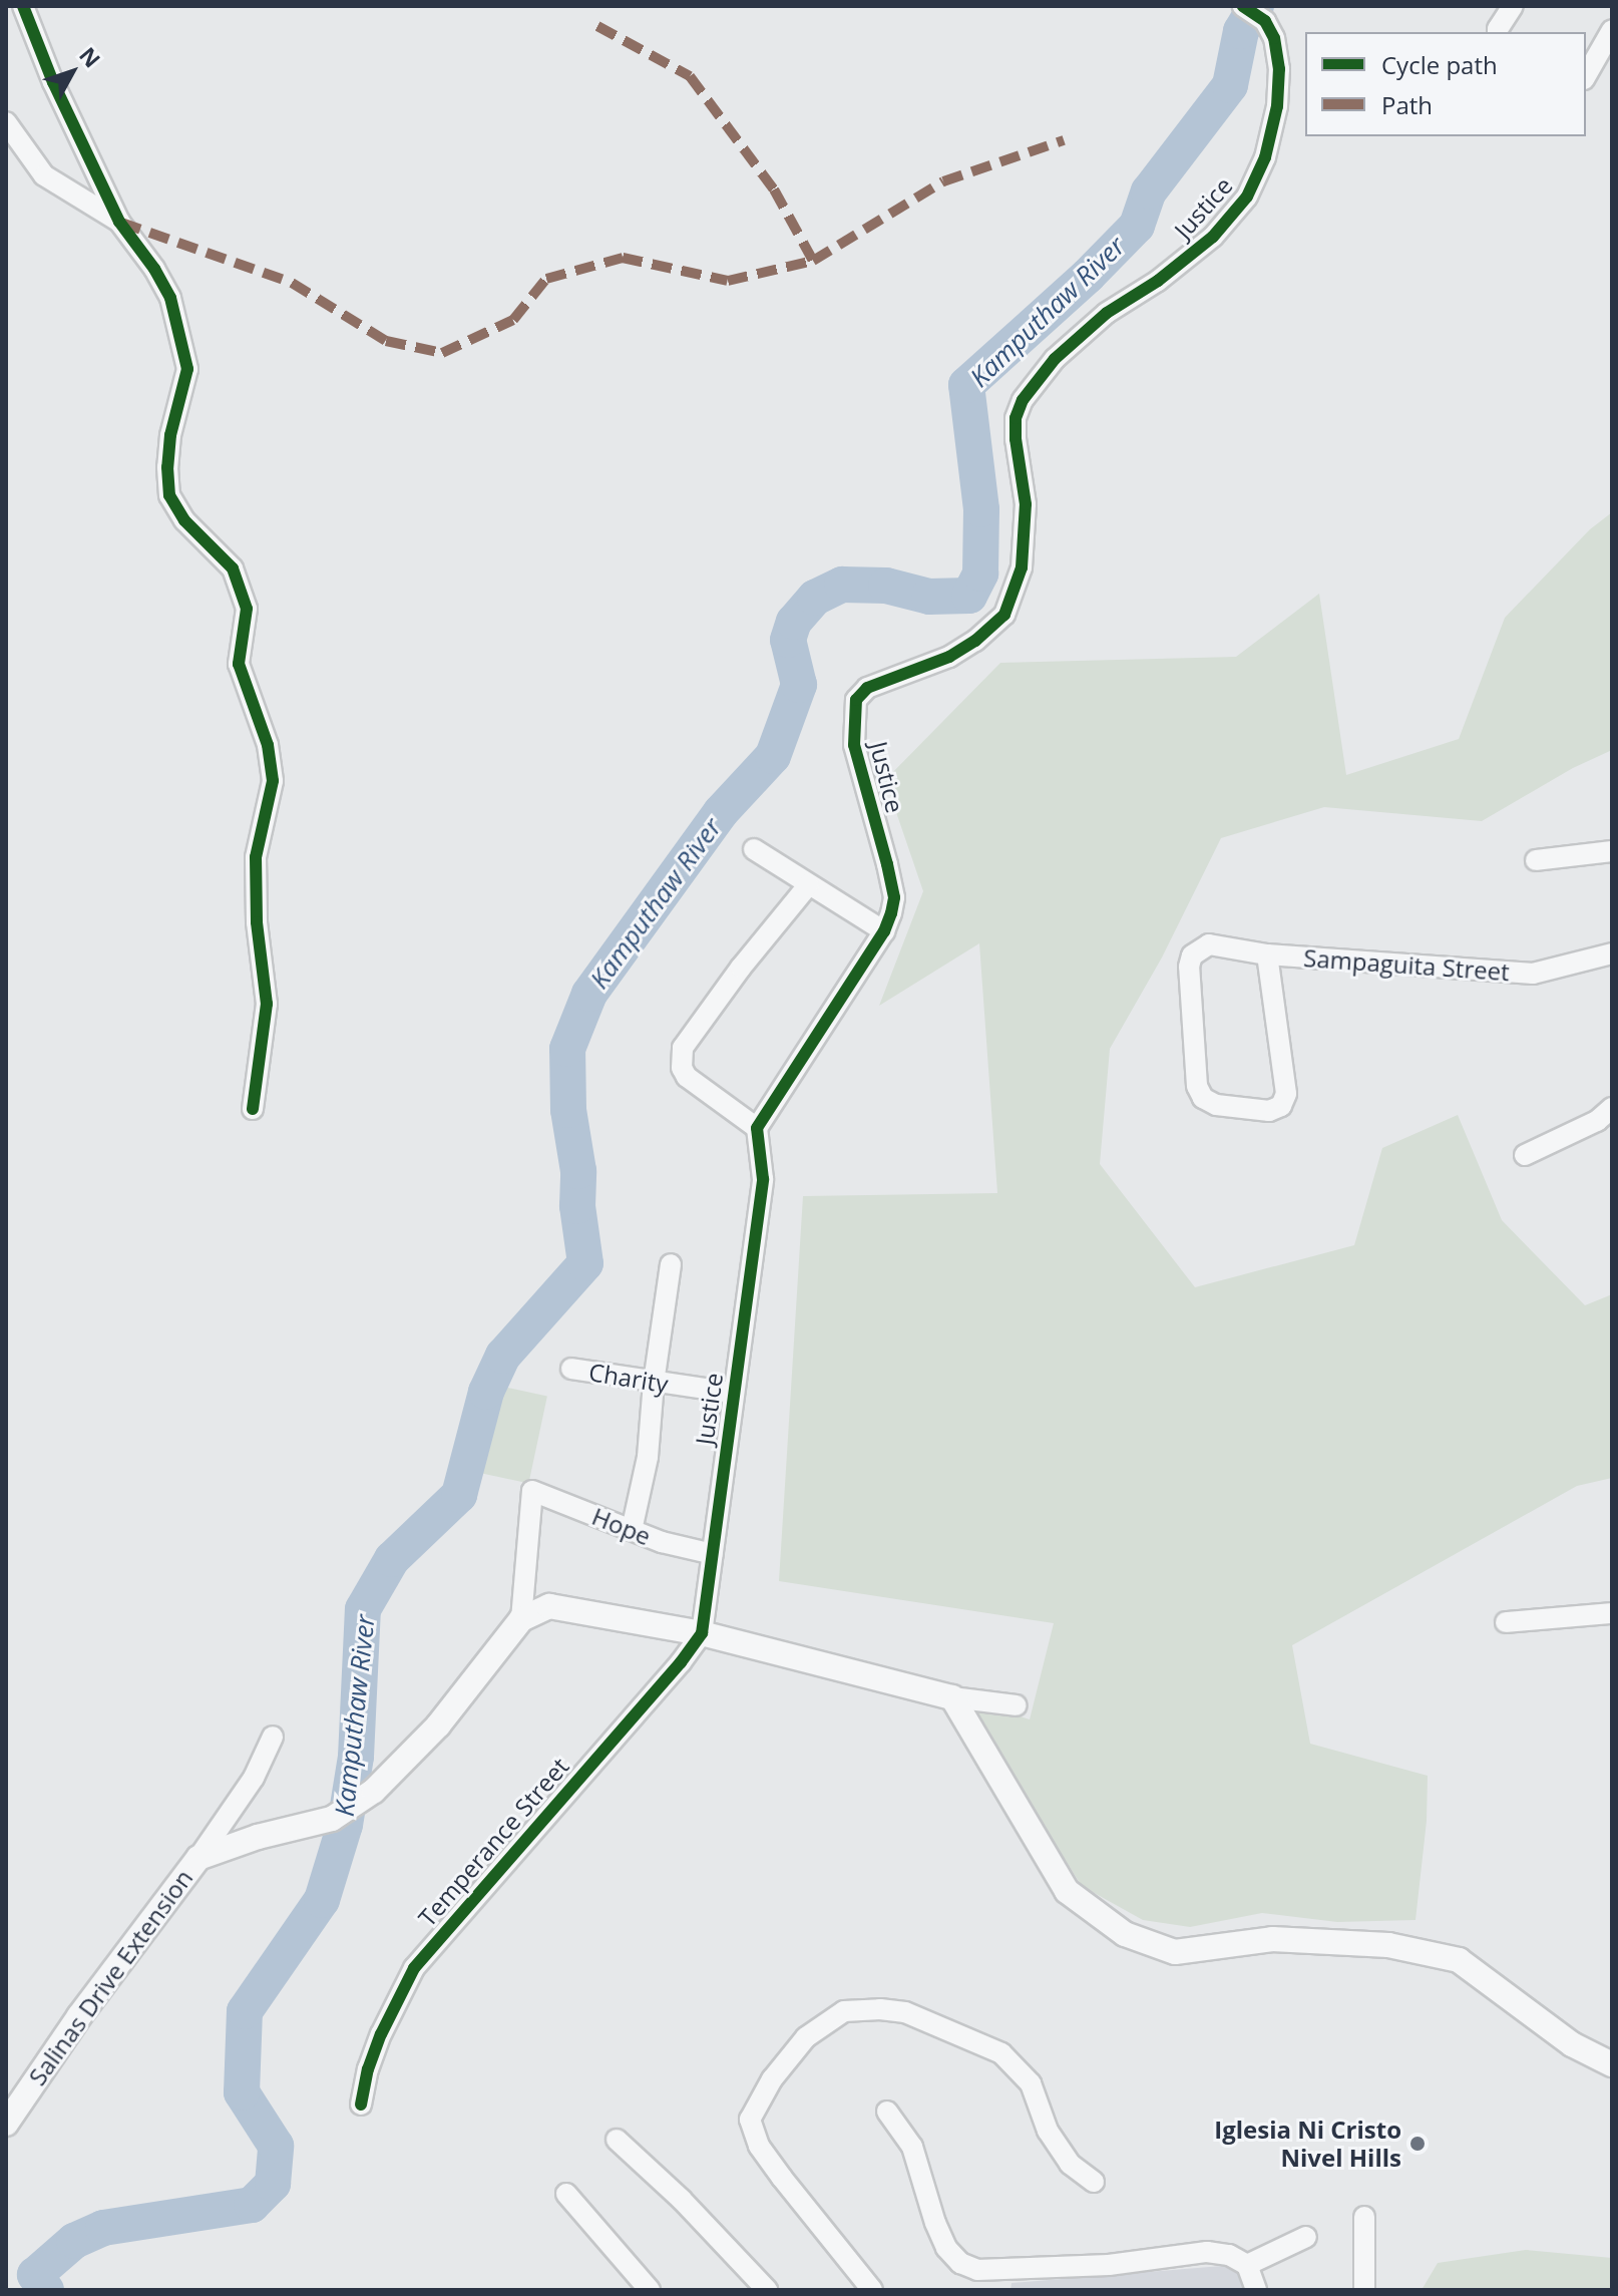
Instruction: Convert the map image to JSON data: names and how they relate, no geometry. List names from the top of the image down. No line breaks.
{"streets":{"street":["Justice","Sampaguita Street","Charity","Hope","Temperance Street","Salinas Drive Extension"]},"crossings":[["Justice","Charity"],["Justice","Hope"],["Justice","Temperance Street"],["Hope","Salinas Drive Extension"]],"water":["Kamputhaw River"],"places":["Iglesia Ni Cristo Nivel Hills"],"legend":["Cycle path","Path"],"north":"top right"}
